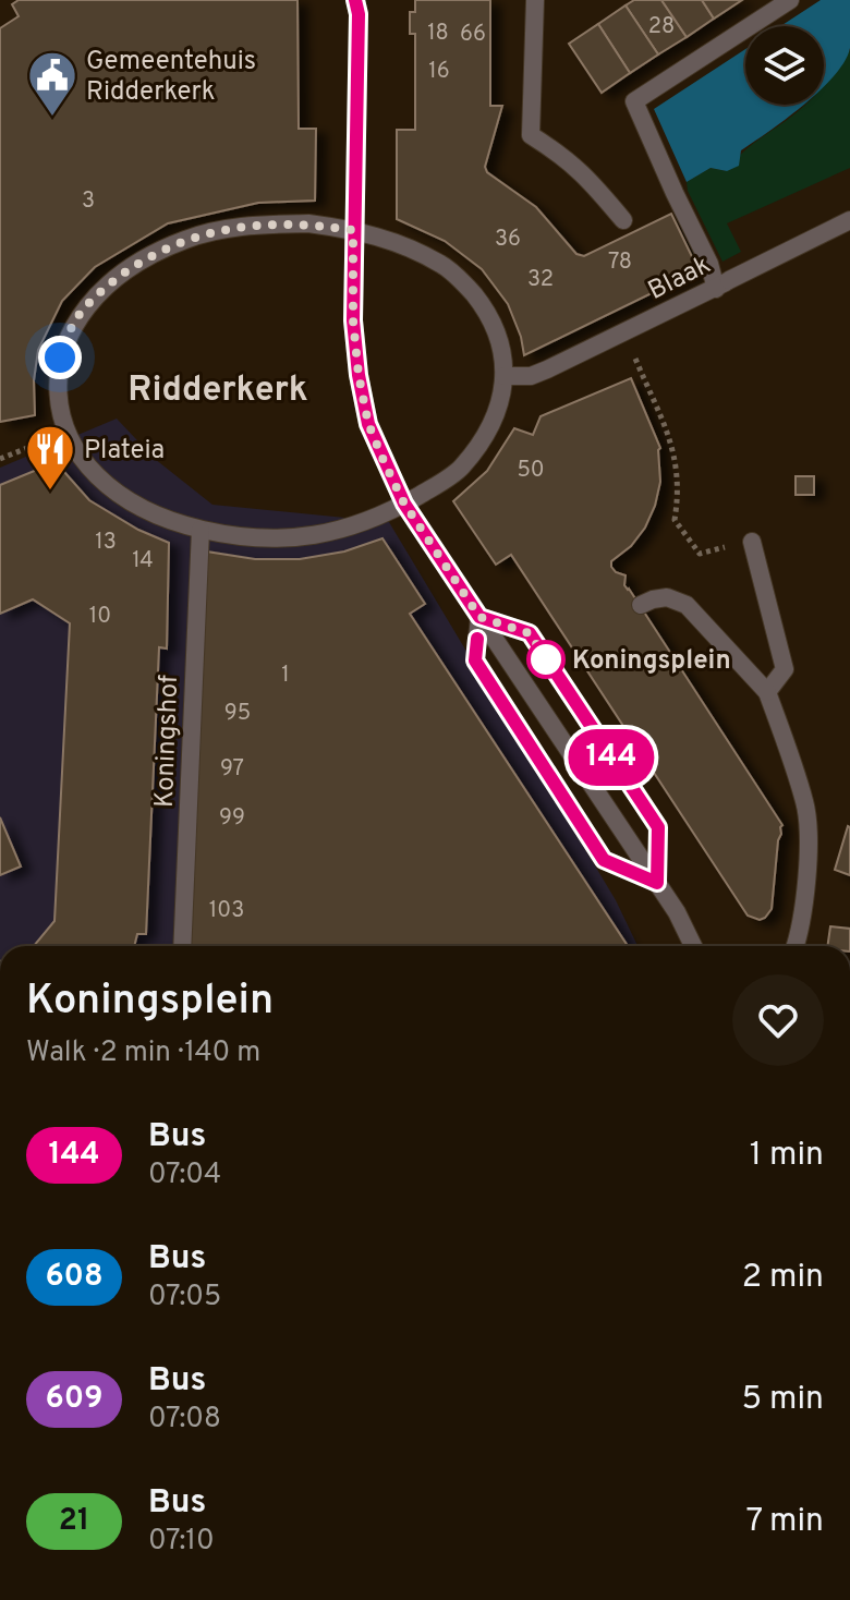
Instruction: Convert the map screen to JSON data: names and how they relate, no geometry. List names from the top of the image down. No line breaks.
{"streets":{"street":["Blaak","Koningshof"]},"districts":["Ridderkerk"],"places":{"public building":["Gemeentehuis Ridderkerk"],"restaurant":["Plateia"],"other":["Koningsplein"]},"lines":["bus line 144"],"house_numbers":["28","18","66","16","3","36","78","32","50","13","14","10","1","95","97","99","103"],"page":{"on_map":"144","heading":["Koningsplein","Walk · 2 min · 140 m"],"list":[{"mark":"144","name":"Bus","note":"07:04","value":"1 min"},{"mark":"608","name":"Bus","note":"07:05","value":"2 min"},{"mark":"609","name":"Bus","note":"07:08","value":"5 min"},{"mark":"21","name":"Bus","note":"07:10","value":"7 min"}]}}
